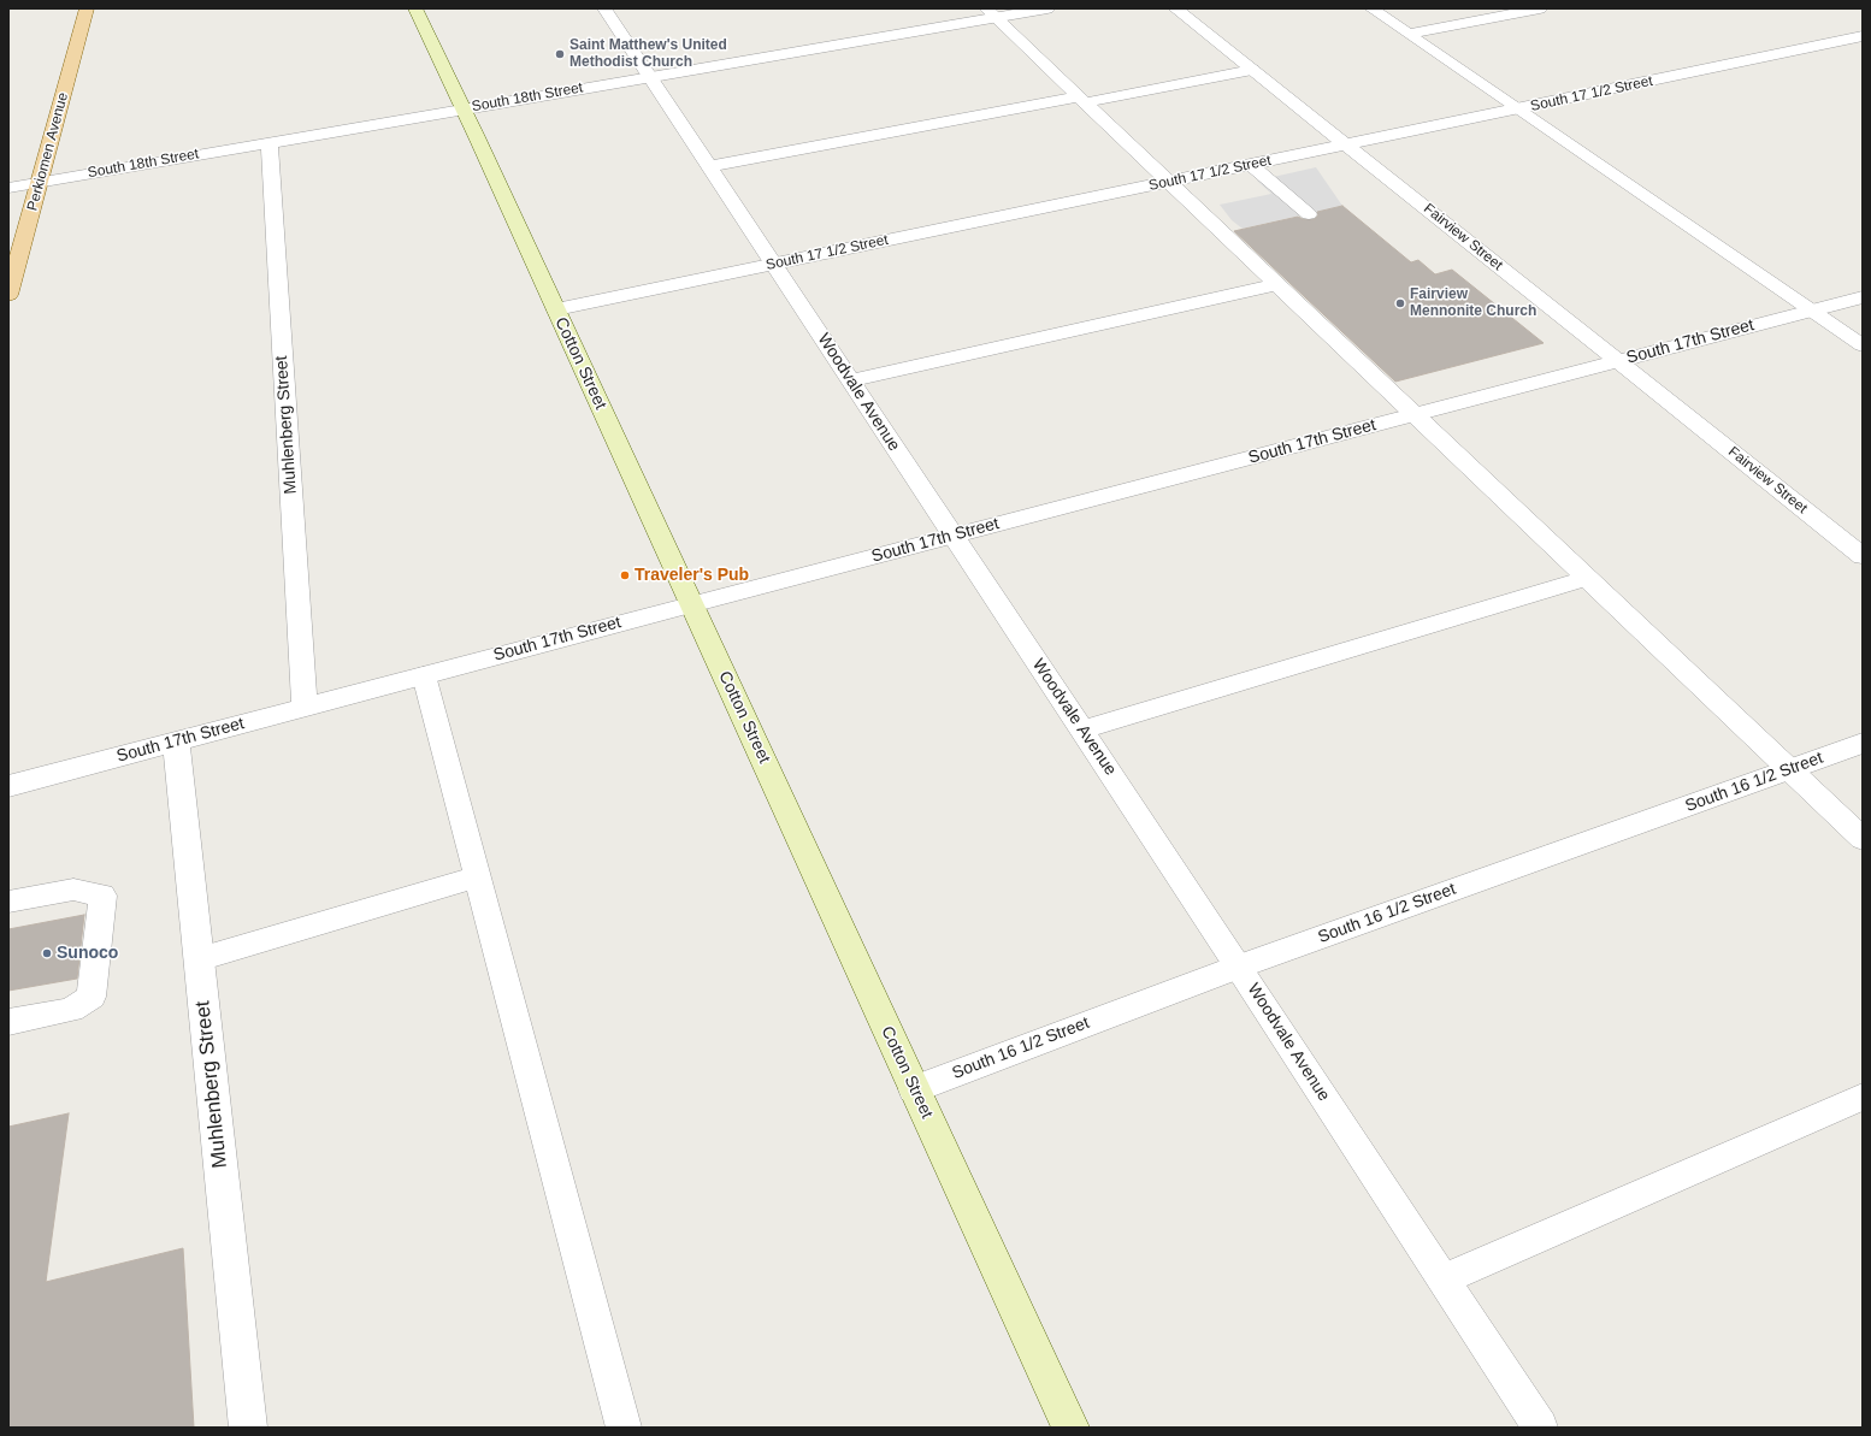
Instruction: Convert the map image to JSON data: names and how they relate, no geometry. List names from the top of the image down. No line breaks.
{"streets":{"main road":["Perkiomen Avenue"],"street":["South 17 1/2 Street","South 18th Street","Fairview Street","South 17th Street","Cotton Street","Muhlenberg Street","South 16 1/2 Street"],"lane":["Woodvale Avenue"]},"crossings":[["South 17 1/2 Street","Fairview Street"],["South 17 1/2 Street","Cotton Street"],["South 17 1/2 Street","Woodvale Avenue"],["South 18th Street","Perkiomen Avenue"],["South 18th Street","Cotton Street"],["South 18th Street","Woodvale Avenue"],["South 18th Street","Muhlenberg Street"],["Fairview Street","South 17th Street"],["South 17th Street","Cotton Street"],["South 17th Street","Woodvale Avenue"],["South 17th Street","Muhlenberg Street"],["Cotton Street","South 16 1/2 Street"],["Woodvale Avenue","South 16 1/2 Street"]],"places":["Saint Matthew's United Methodist Church","Fairview Mennonite Church","Traveler's Pub","Sunoco"]}
